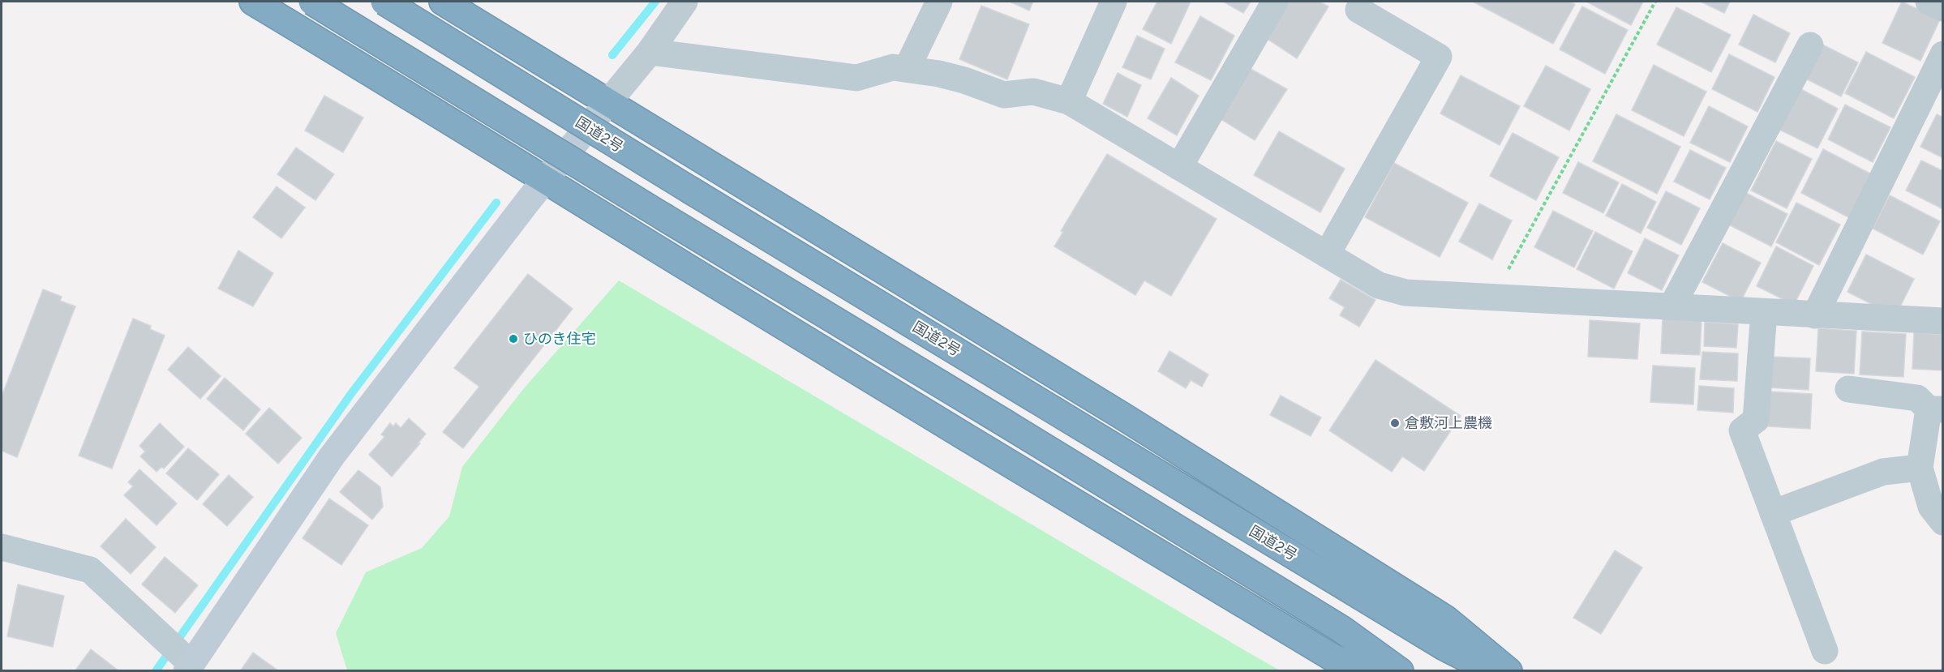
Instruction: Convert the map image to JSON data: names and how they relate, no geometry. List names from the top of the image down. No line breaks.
{"streets":{"highway":["国道2号"]},"places":["ひのき住宅","倉敷河上農機"]}
